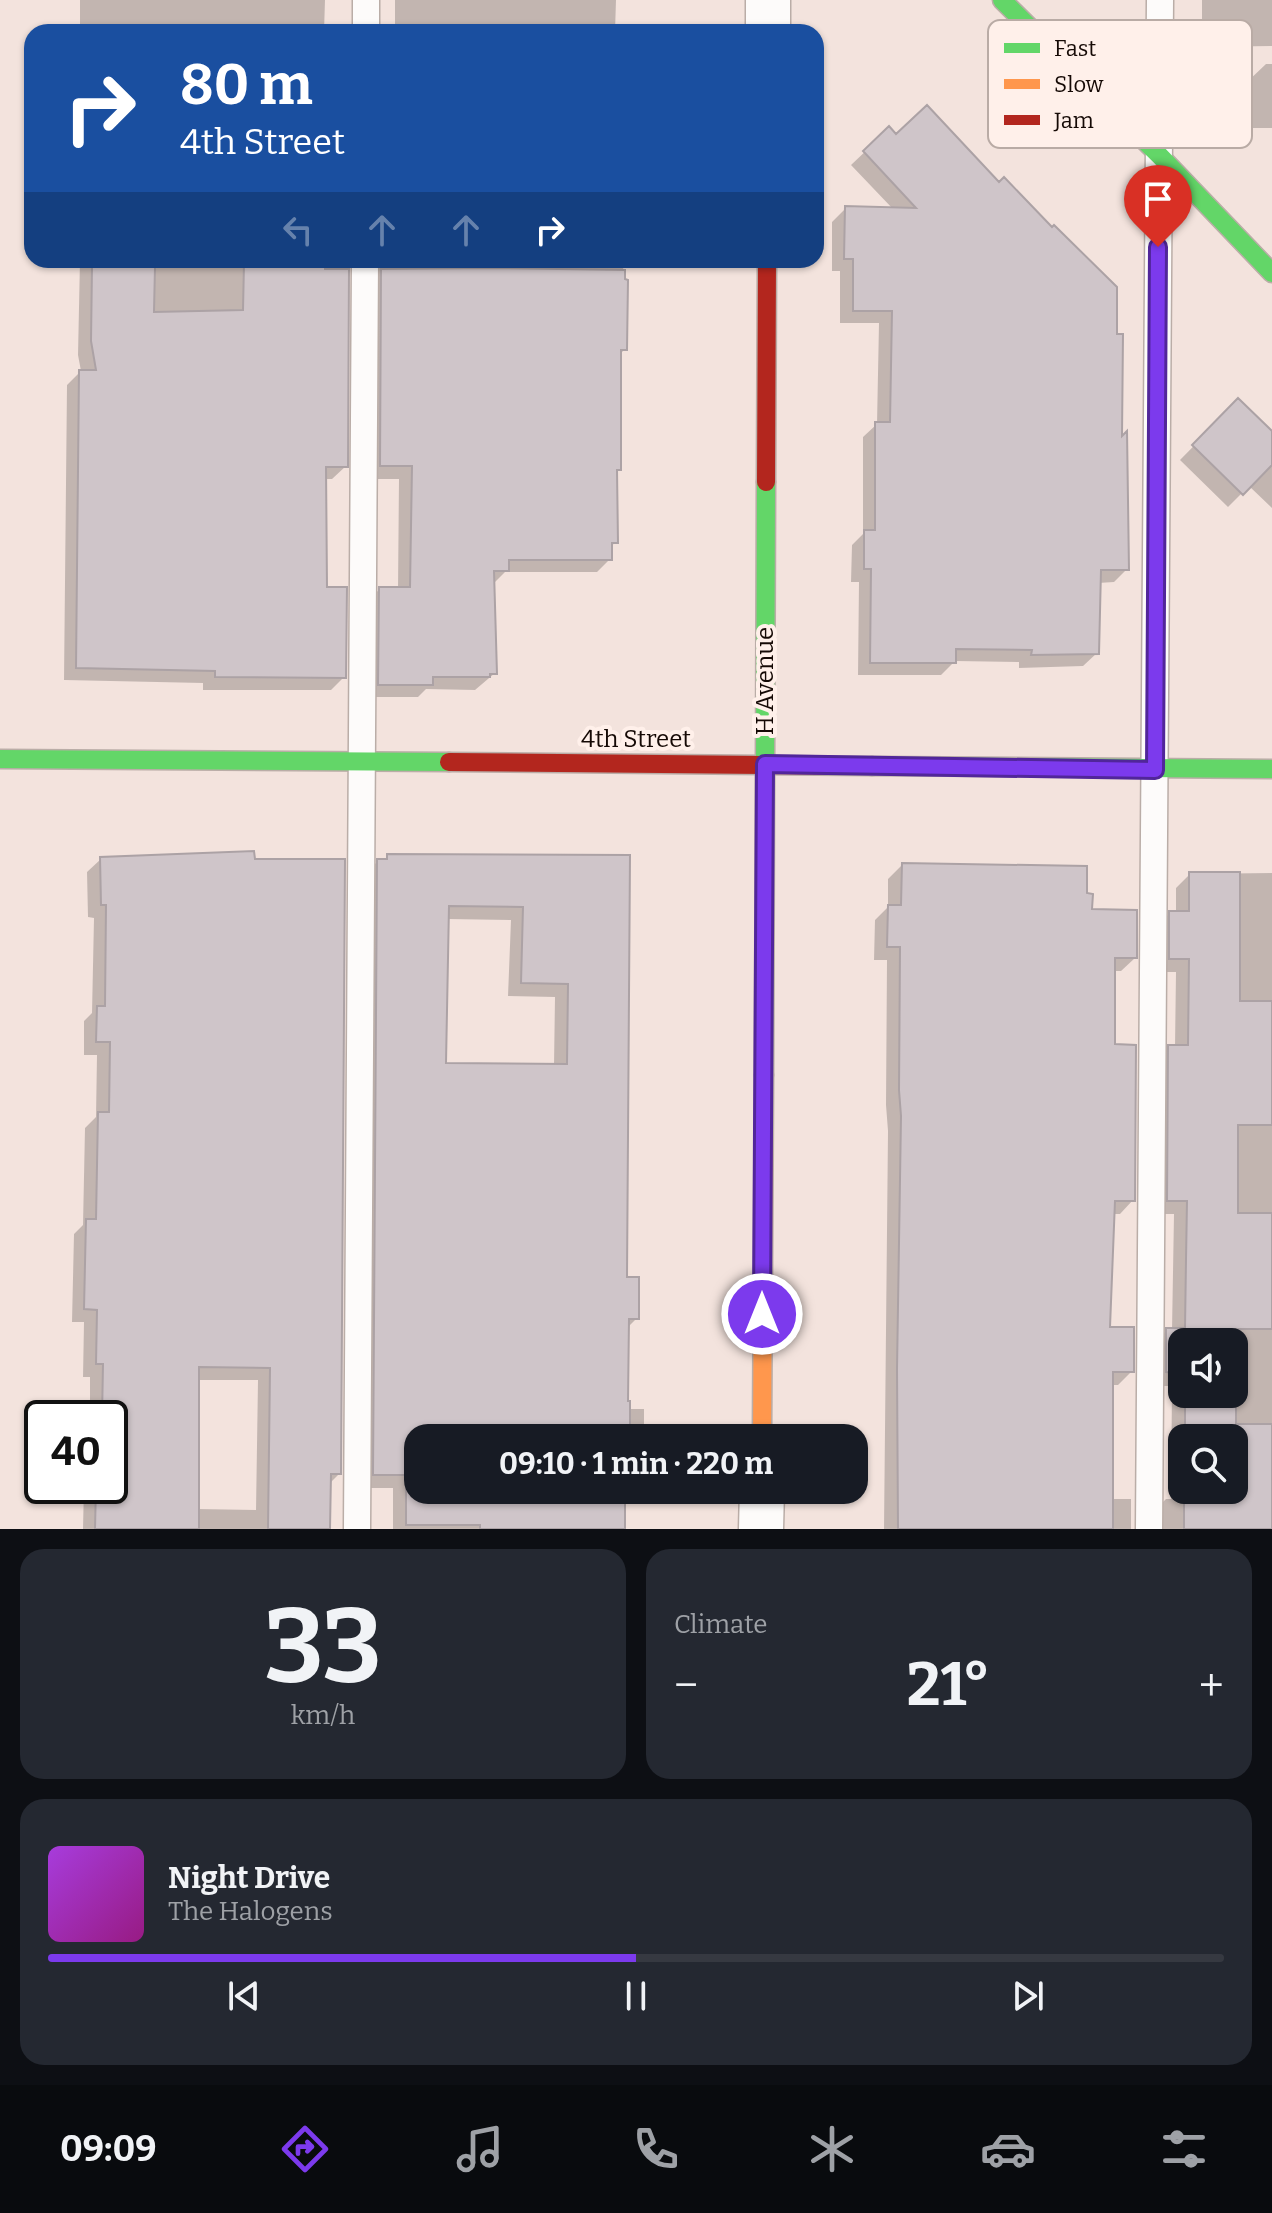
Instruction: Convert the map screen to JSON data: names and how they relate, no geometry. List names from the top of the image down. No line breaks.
{"streets":{"street":["H Avenue","4th Street"]},"crossings":[["H Avenue","4th Street"]],"legend":["Fast","Slow","Jam"],"page":{"turn":["80 m","4th Street"],"limit":"40","trip":"09:10 · 1 min · 220 m","tile":[["33","km/h"],"Climate"],"heat":["−","21°","+"],"song":["Night Drive","The Halogens"],"tabs":"09:09"}}
